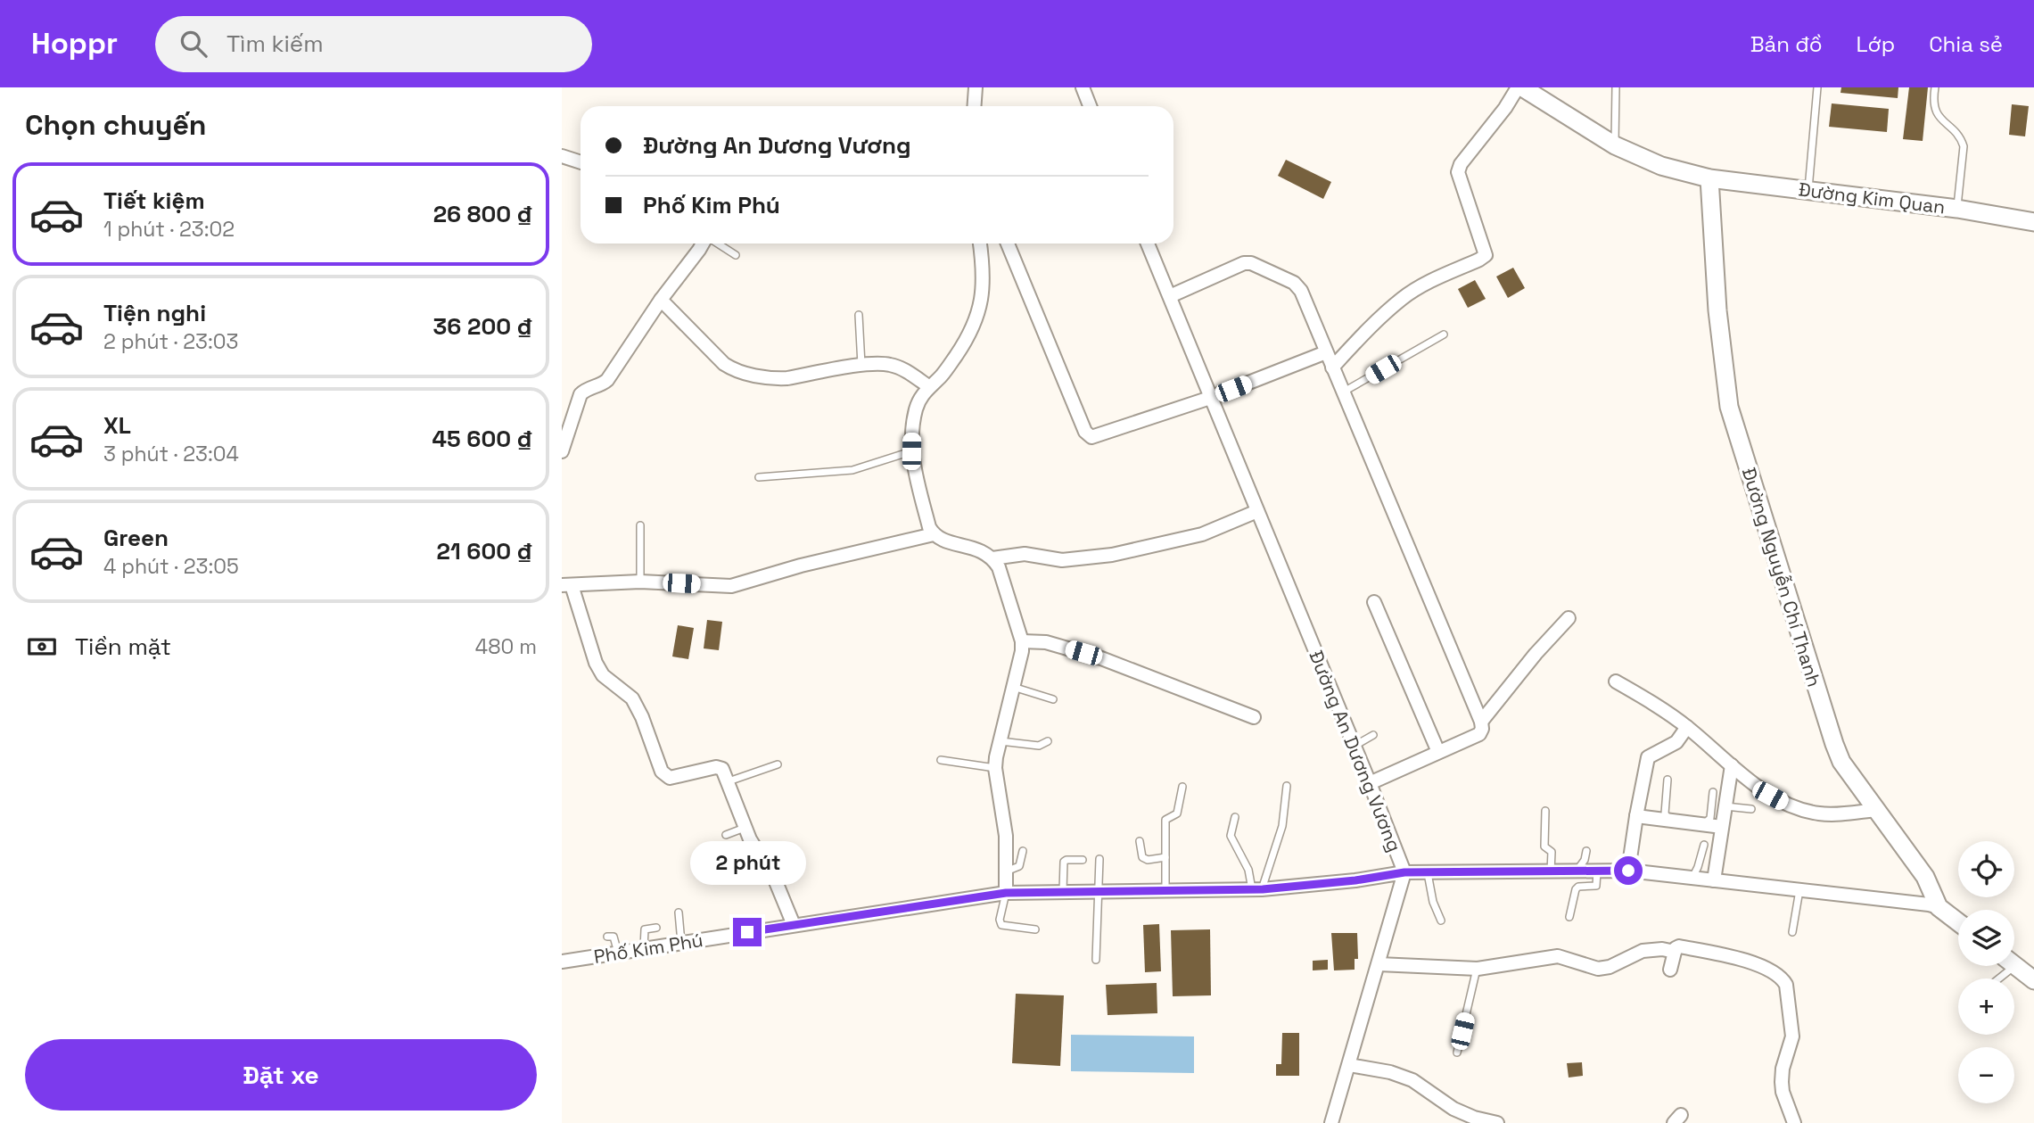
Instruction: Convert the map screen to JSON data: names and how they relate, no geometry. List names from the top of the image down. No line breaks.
{"streets":{"street":["Đường Kim Quan","Đường Nguyễn Chí Thanh","Đường An Dương Vương","Phố Kim Phú"]},"crossings":[["Đường Kim Quan","Đường Nguyễn Chí Thanh"],["Đường Nguyễn Chí Thanh","Đường An Dương Vương"],["Đường An Dương Vương","Phố Kim Phú"]],"page":{"header":"Hoppr","search":"Tìm kiếm","nav":["Bản đồ","Lớp","Chia sẻ"],"heading":"Chọn chuyến","banner":["Đường An Dương Vương","Phố Kim Phú"],"list":[{"name":"Tiết kiệm","note":"1 phút · 23:02","value":"26 800 ₫"},{"name":"Tiện nghi","note":"2 phút · 23:03","value":"36 200 ₫"},{"name":"XL","note":"3 phút · 23:04","value":"45 600 ₫"},{"name":"Green","note":"4 phút · 23:05","value":"21 600 ₫"}],"pay":["Tiền mặt","480 m"],"map_buttons":["+","−"],"bubble":"2 phút","buttons":"Đặt xe"}}
